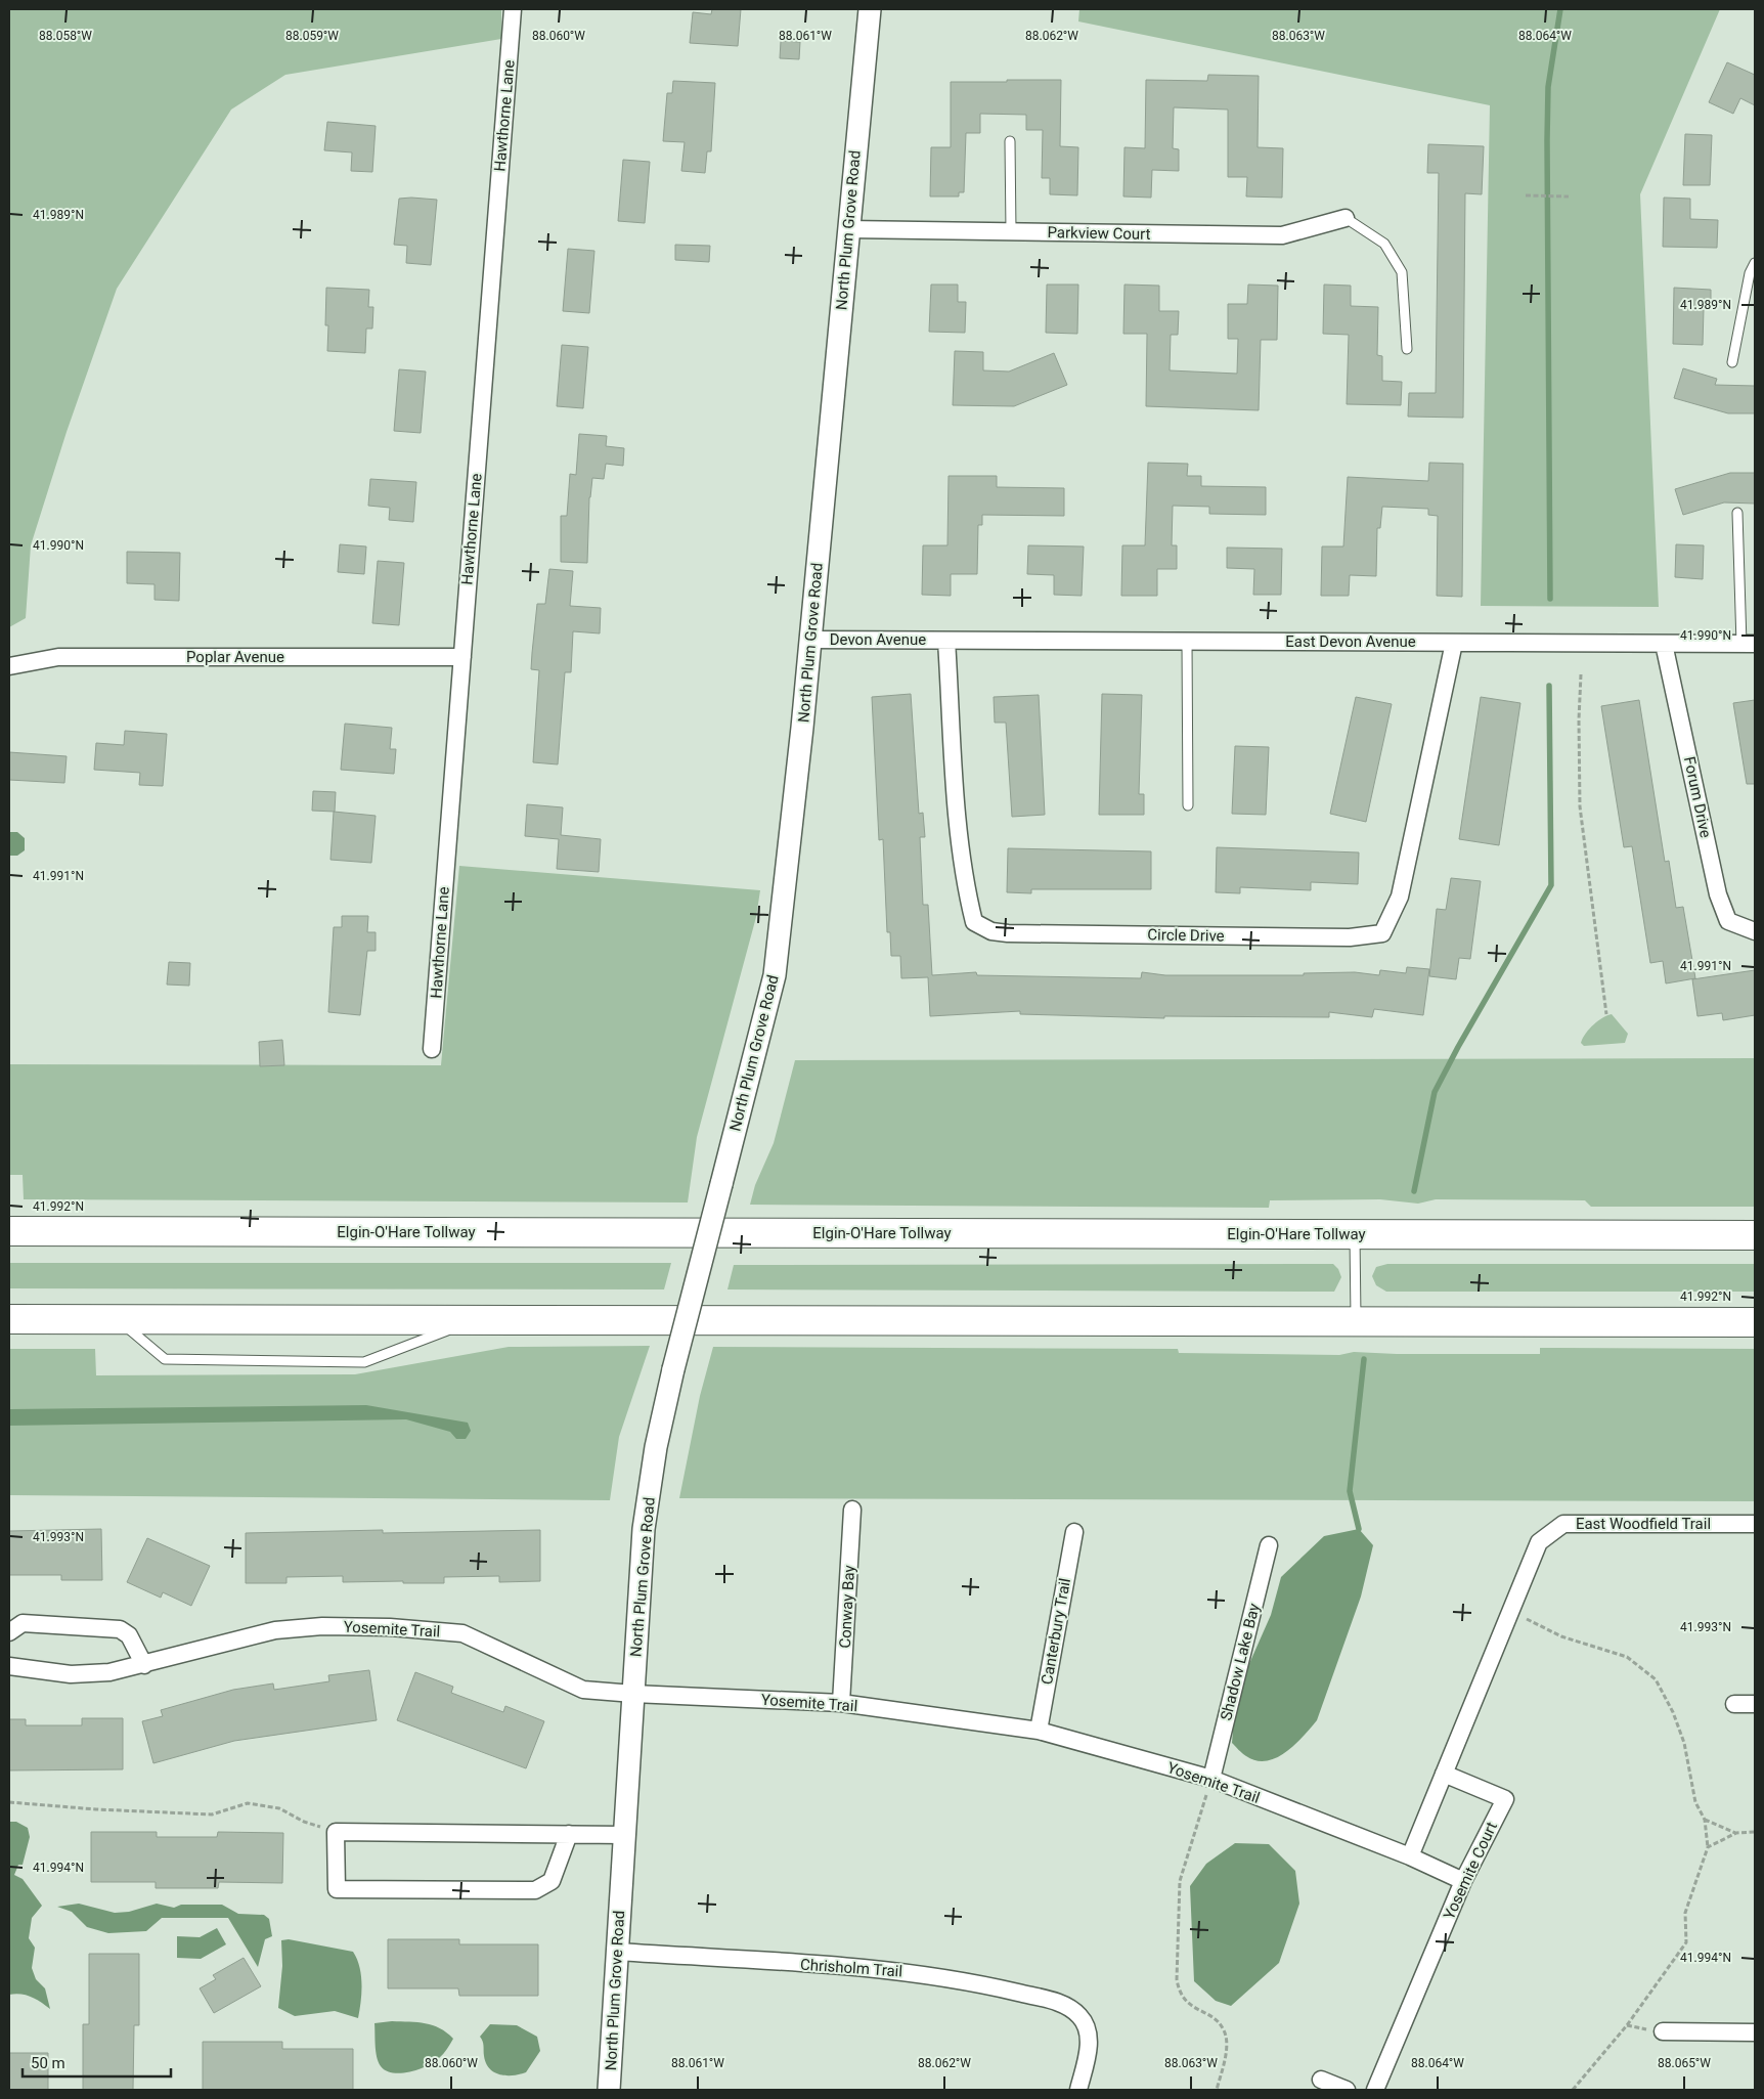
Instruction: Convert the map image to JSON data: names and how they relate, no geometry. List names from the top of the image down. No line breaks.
{"streets":{"highway":["Elgin-O'Hare Tollway"],"street":["Hawthorne Lane","North Plum Grove Road","Parkview Court","Devon Avenue","East Devon Avenue","Poplar Avenue","Forum Drive","Circle Drive","East Woodfield Trail","Conway Bay","Yosemite Trail","Canterbury Trail","Shadow Lake Bay","Yosemite Court","Chrisholm Trail"]},"crossings":[["Hawthorne Lane","Poplar Avenue"],["North Plum Grove Road","Parkview Court"],["North Plum Grove Road","Devon Avenue"],["North Plum Grove Road","Yosemite Trail"],["North Plum Grove Road","Chrisholm Trail"],["Devon Avenue","East Devon Avenue"],["Devon Avenue","Circle Drive"],["East Devon Avenue","Forum Drive"],["East Devon Avenue","Circle Drive"],["Conway Bay","Yosemite Trail"],["Yosemite Trail","Canterbury Trail"],["Yosemite Trail","Shadow Lake Bay"],["Yosemite Trail","Yosemite Court"]],"scale_bar":"50 m","coordinates":["88.058°W","88.059°W","88.060°W","88.061°W","88.062°W","88.063°W","88.064°W","41.989°N","41.990°N","41.991°N","41.992°N","41.993°N","41.994°N","88.065°W"]}
